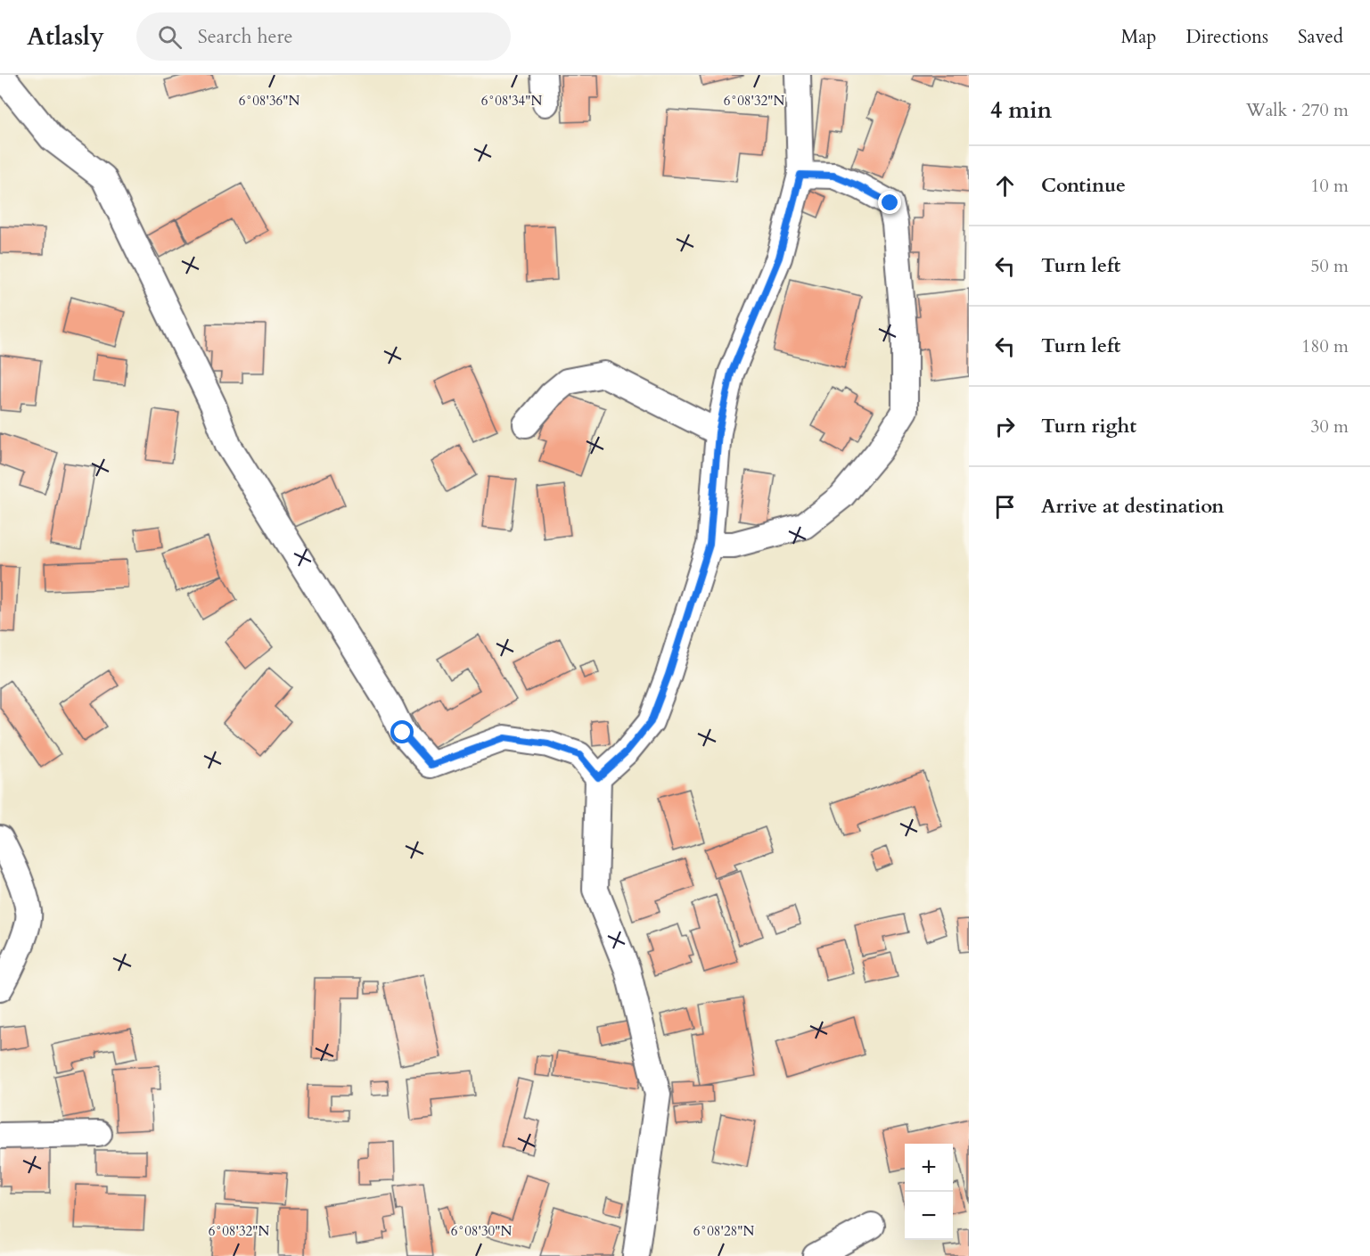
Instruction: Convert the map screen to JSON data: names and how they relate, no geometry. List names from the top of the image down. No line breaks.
{"page":{"header":"Atlasly","search":"Search here","nav":["Map","Directions","Saved"],"heading":["4 min","Walk · 270 m"],"list":[["Continue","10 m"],["Turn left","50 m"],["Turn left","180 m"],["Turn right","30 m"],"Arrive at destination"],"map_buttons":["+","−"]},"coordinates":["6°08'36\"N","6°08'32\"N","6°08'34\"N","6°08'30\"N","6°08'28\"N"]}
